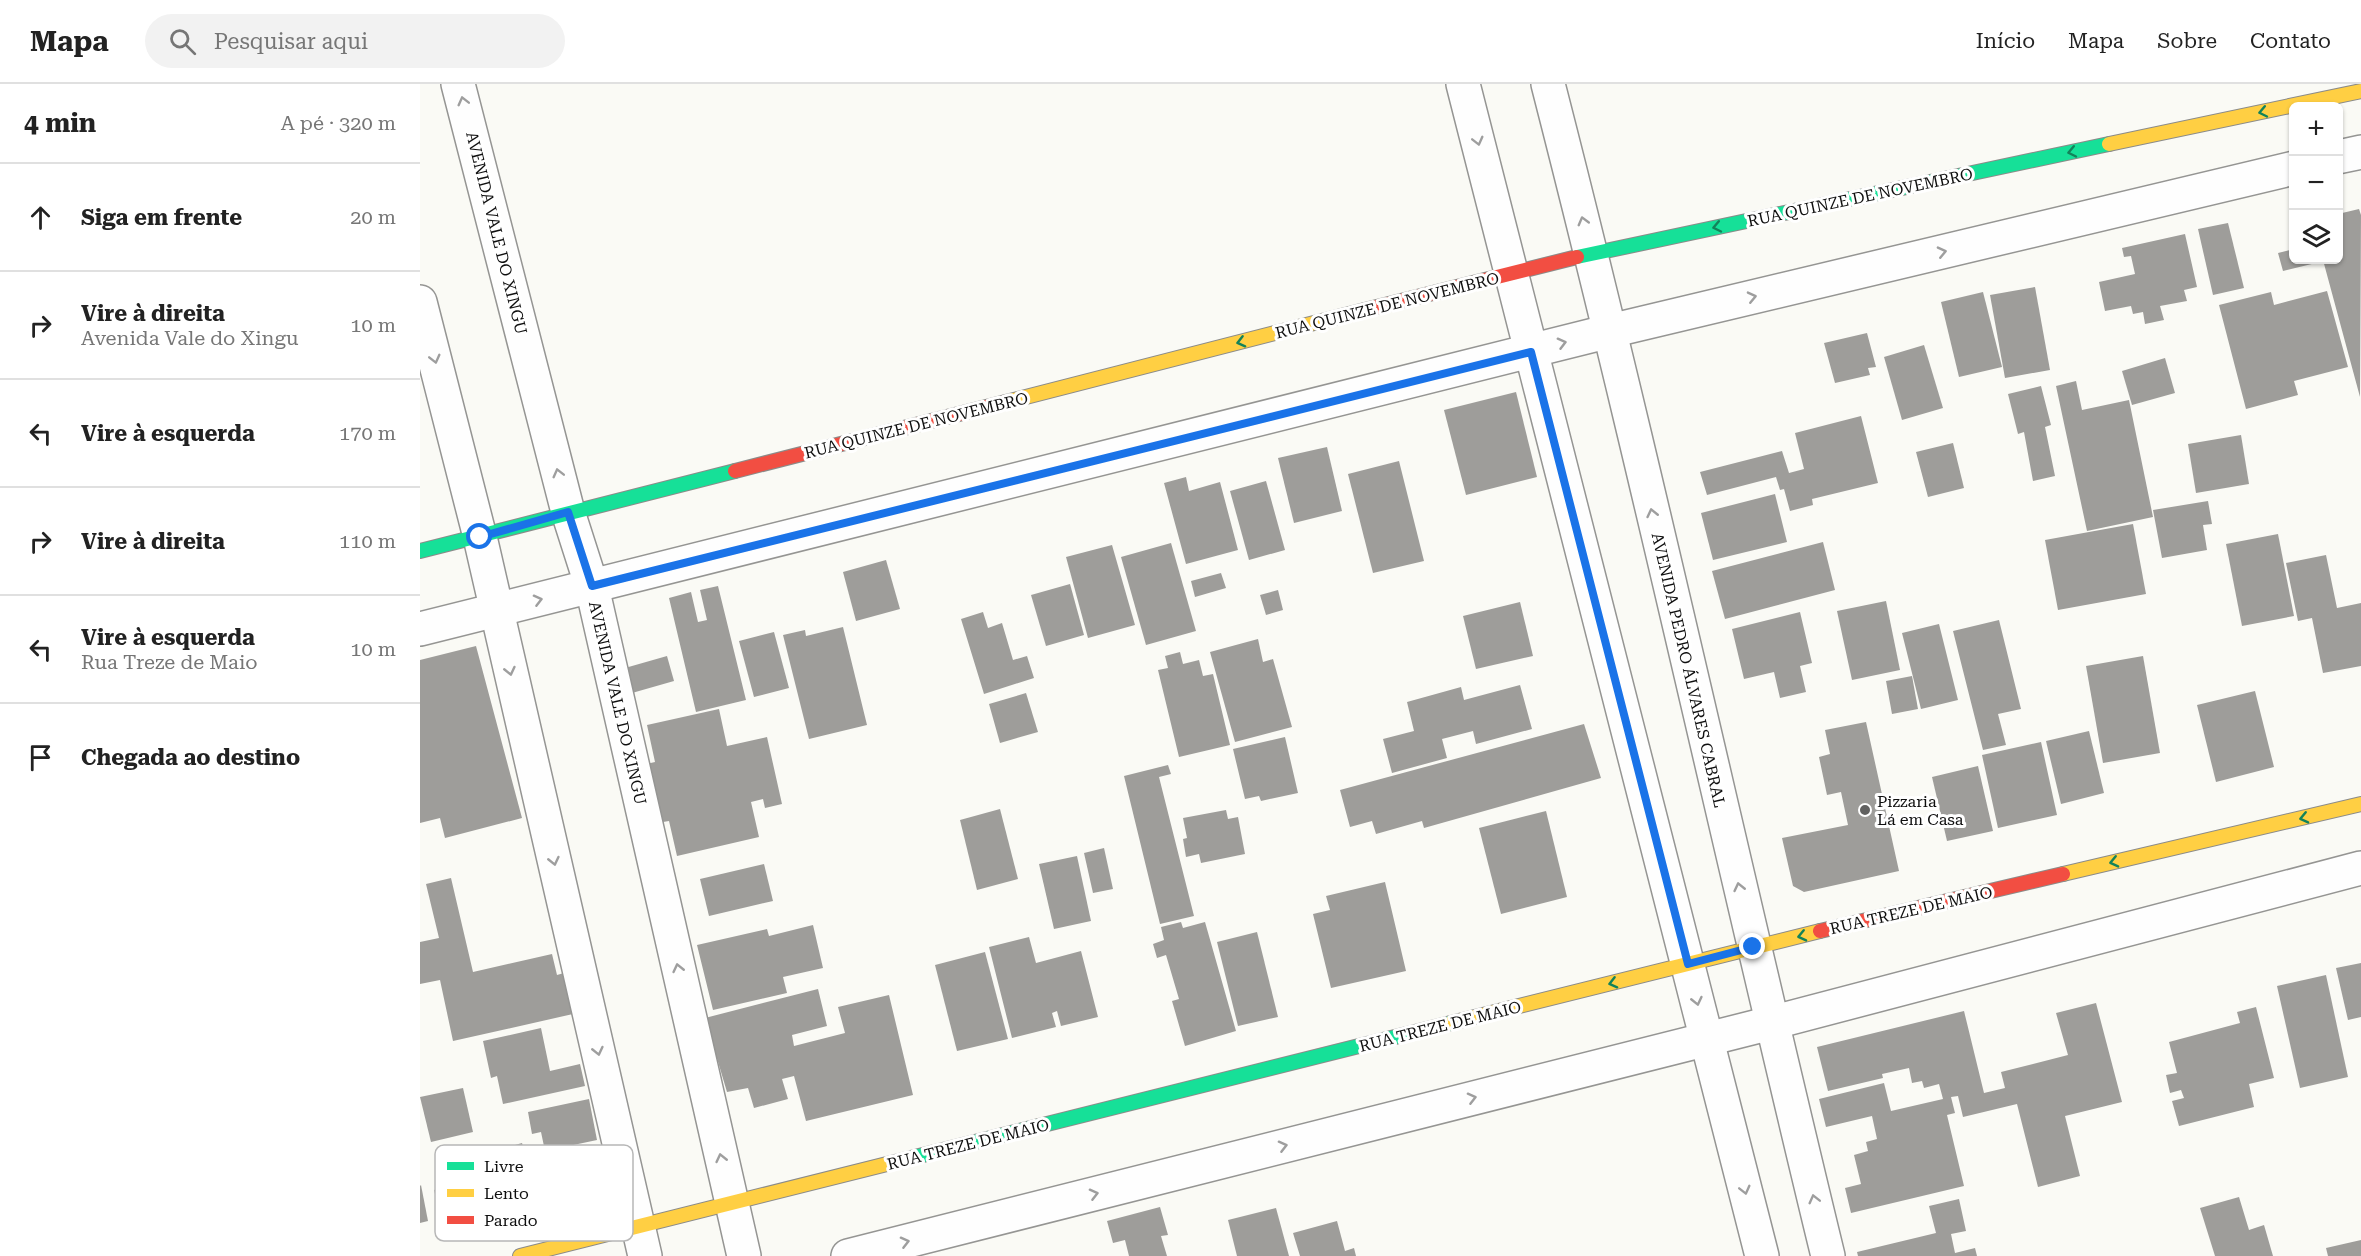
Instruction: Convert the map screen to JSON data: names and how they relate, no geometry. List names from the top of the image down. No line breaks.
{"streets":{"street":["RUA QUINZE DE NOVEMBRO","AVENIDA VALE DO XINGU","AVENIDA PEDRO ÁLVARES CABRAL","RUA TREZE DE MAIO"]},"crossings":[["RUA QUINZE DE NOVEMBRO","AVENIDA VALE DO XINGU"],["RUA QUINZE DE NOVEMBRO","AVENIDA PEDRO ÁLVARES CABRAL"],["AVENIDA VALE DO XINGU","RUA TREZE DE MAIO"],["AVENIDA PEDRO ÁLVARES CABRAL","RUA TREZE DE MAIO"]],"places":["Pizzaria Lá em Casa"],"legend":["Livre","Lento","Parado"],"page":{"header":"Mapa","search":"Pesquisar aqui","nav":["Início","Mapa","Sobre","Contato"],"heading":["4 min","A pé · 320 m"],"map_buttons":["+","−"],"list":[["Siga em frente","20 m"],["Vire à direita","Avenida Vale do Xingu","10 m"],["Vire à esquerda","170 m"],["Vire à direita","110 m"],["Vire à esquerda","Rua Treze de Maio","10 m"],"Chegada ao destino"]}}
